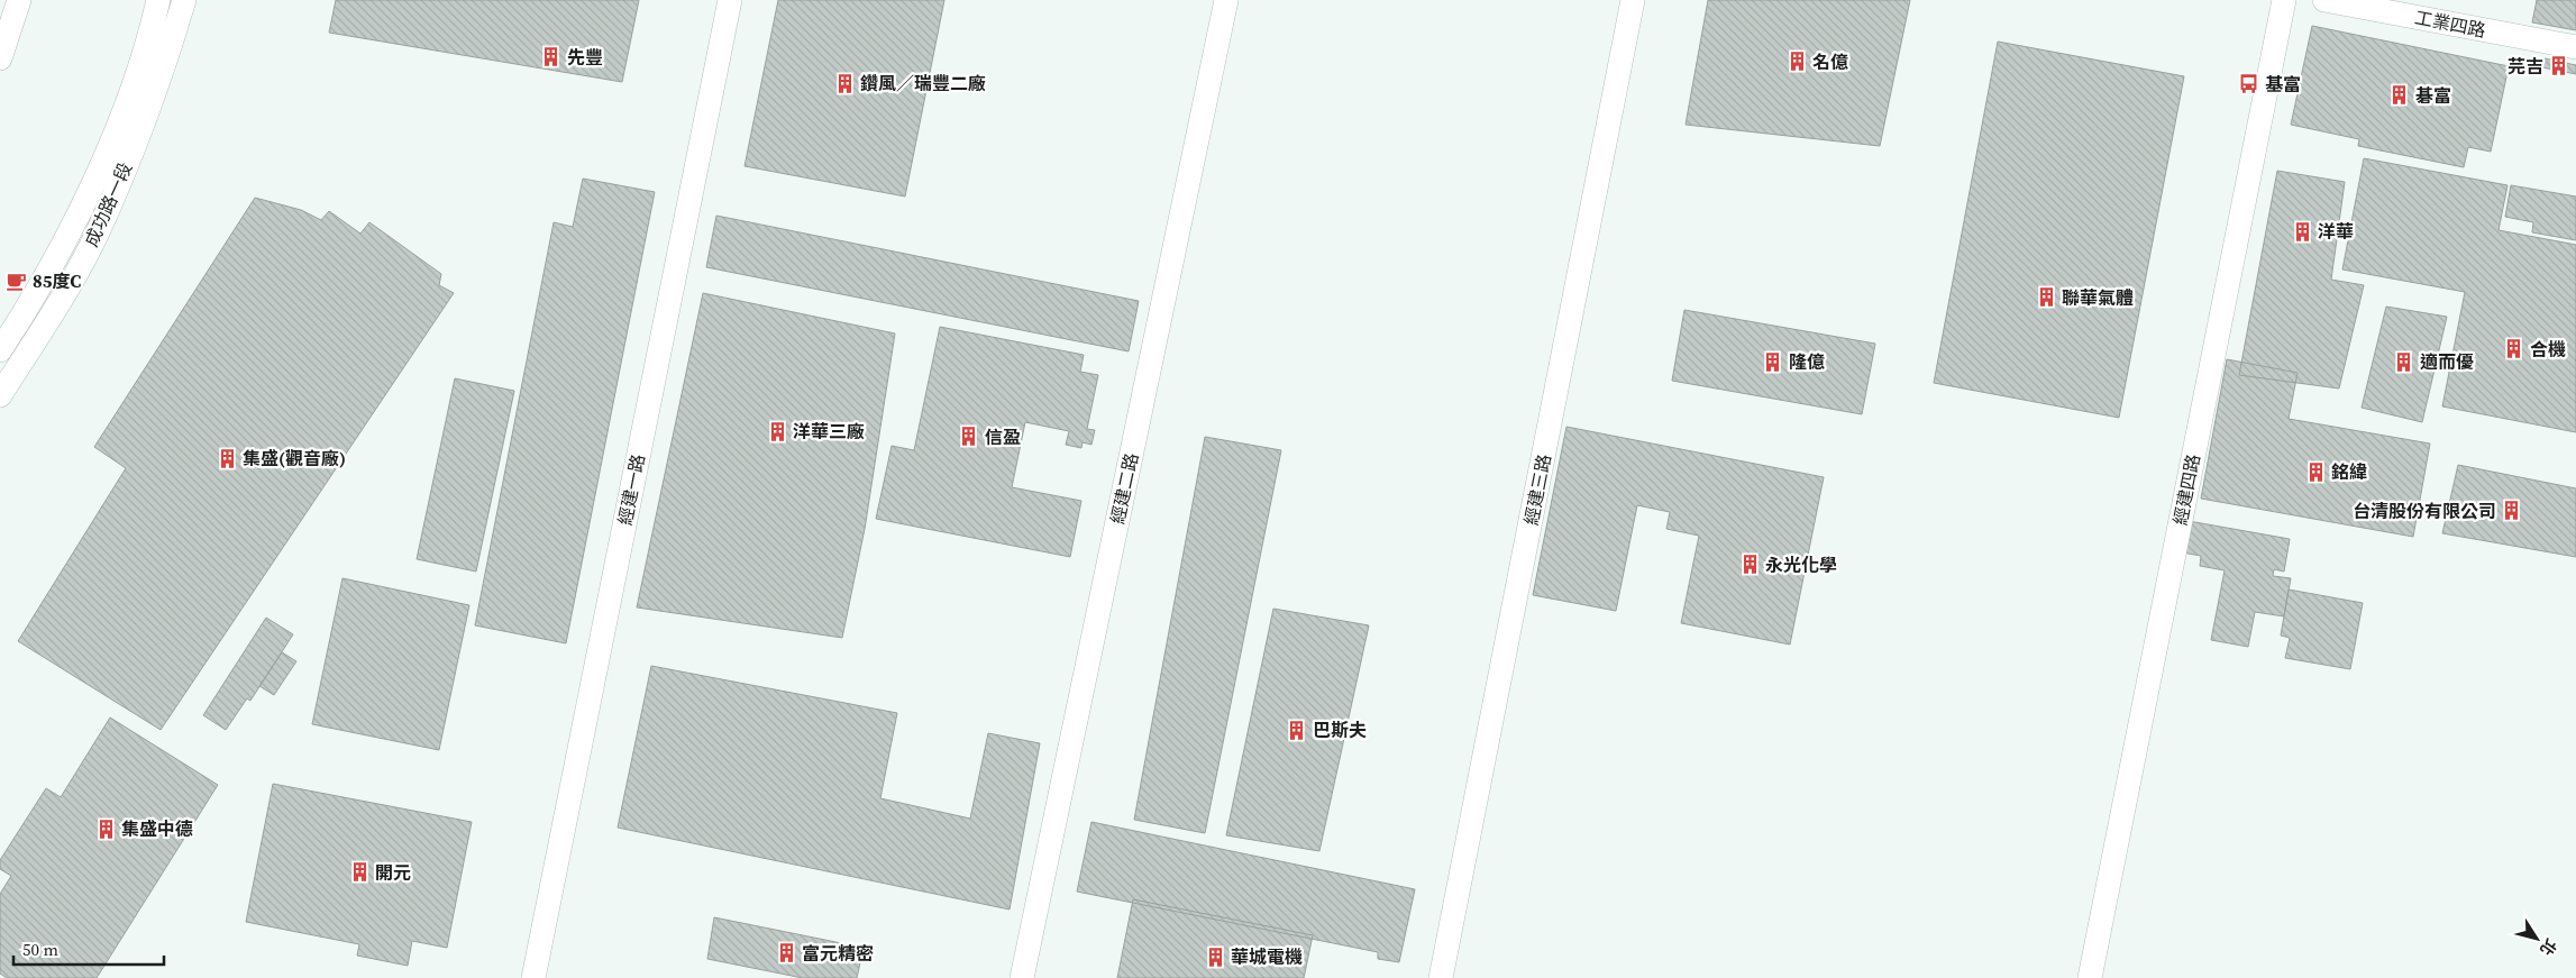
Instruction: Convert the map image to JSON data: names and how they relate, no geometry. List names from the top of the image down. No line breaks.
{"streets":{"street":["工業四路","成功路一段","經建二路","經建一路","經建三路","經建四路"]},"places":{"building":["先豐","名億","芫吉","鑽風／瑞豐二廠","碁富","洋華","聯華氣體","合機","隆億","適而優","洋華三廠","信盈","集盛(觀音廠)","銘緯","台清股份有限公司","永光化學","巴斯夫","集盛中德","開元","富元精密","華城電機"],"bus stop":["基富"],"cafe":["85度C"]},"scale_bar":"50 m","north":"bottom right"}
